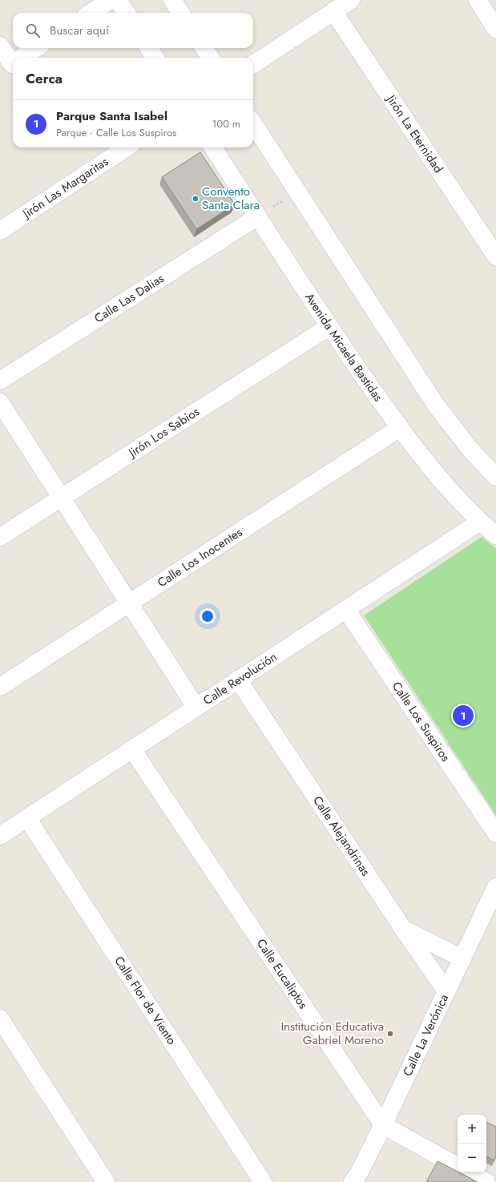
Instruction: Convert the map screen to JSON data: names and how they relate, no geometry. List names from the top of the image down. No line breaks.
{"streets":{"street":["Jirón La Eternidad","Jirón Las Margaritas","Calle Las Dalias","Avenida Micaela Bastidas","Jirón Los Sabios","Calle Los Inocentes","Calle Revolución","Calle Los Suspiros","Calle Alejandrinas","Calle Eucaliptos","Calle Flor de Viento","Calle La Verónica"]},"crossings":[["Calle Las Dalias","Avenida Micaela Bastidas"],["Avenida Micaela Bastidas","Jirón Los Sabios"],["Avenida Micaela Bastidas","Calle Los Inocentes"],["Avenida Micaela Bastidas","Calle Revolución"],["Calle Revolución","Calle Los Suspiros"],["Calle Revolución","Calle Alejandrinas"],["Calle Revolución","Calle Eucaliptos"],["Calle Revolución","Calle Flor de Viento"],["Calle Alejandrinas","Calle La Verónica"],["Calle Eucaliptos","Calle La Verónica"]],"places":["Convento Santa Clara","Institución Educativa Gabriel Moreno"],"page":{"search":"Buscar aquí","heading":"Cerca","list":[{"mark":"1","name":"Parque Santa Isabel","note":"Parque · Calle Los Suspiros","value":"100 m"}],"pins":"1","map_buttons":["+","−"]}}
